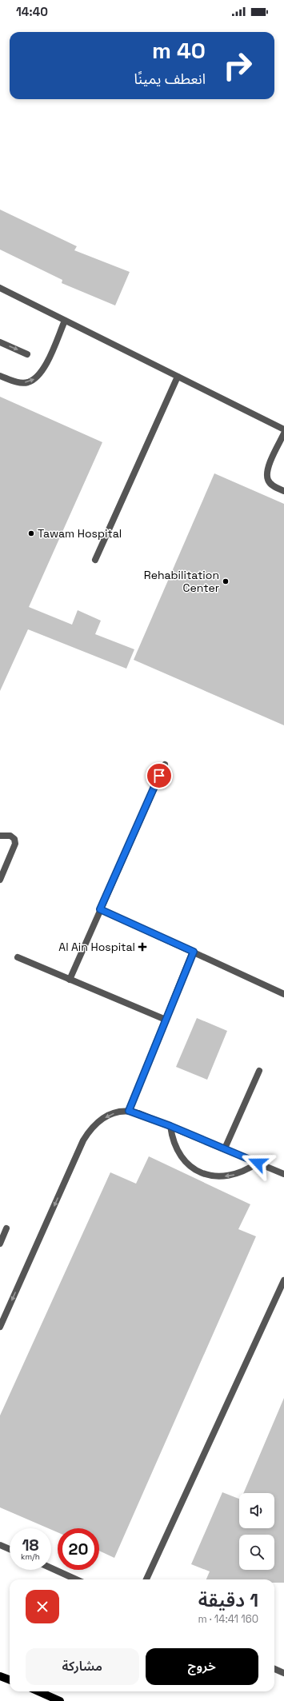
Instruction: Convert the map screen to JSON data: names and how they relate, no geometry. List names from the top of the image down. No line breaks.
{"places":{"other":["Tawam Hospital","Rehabilitation Center"],"health":["Al Ain Hospital"]},"page":{"status":"14:40","turn":["40 m","انعطف يمينًا"],"speed":"18 km/h","limit":"20","heading":["1 دقيقة","160 m · 14:41"],"buttons":["خروج","مشاركة"]}}
